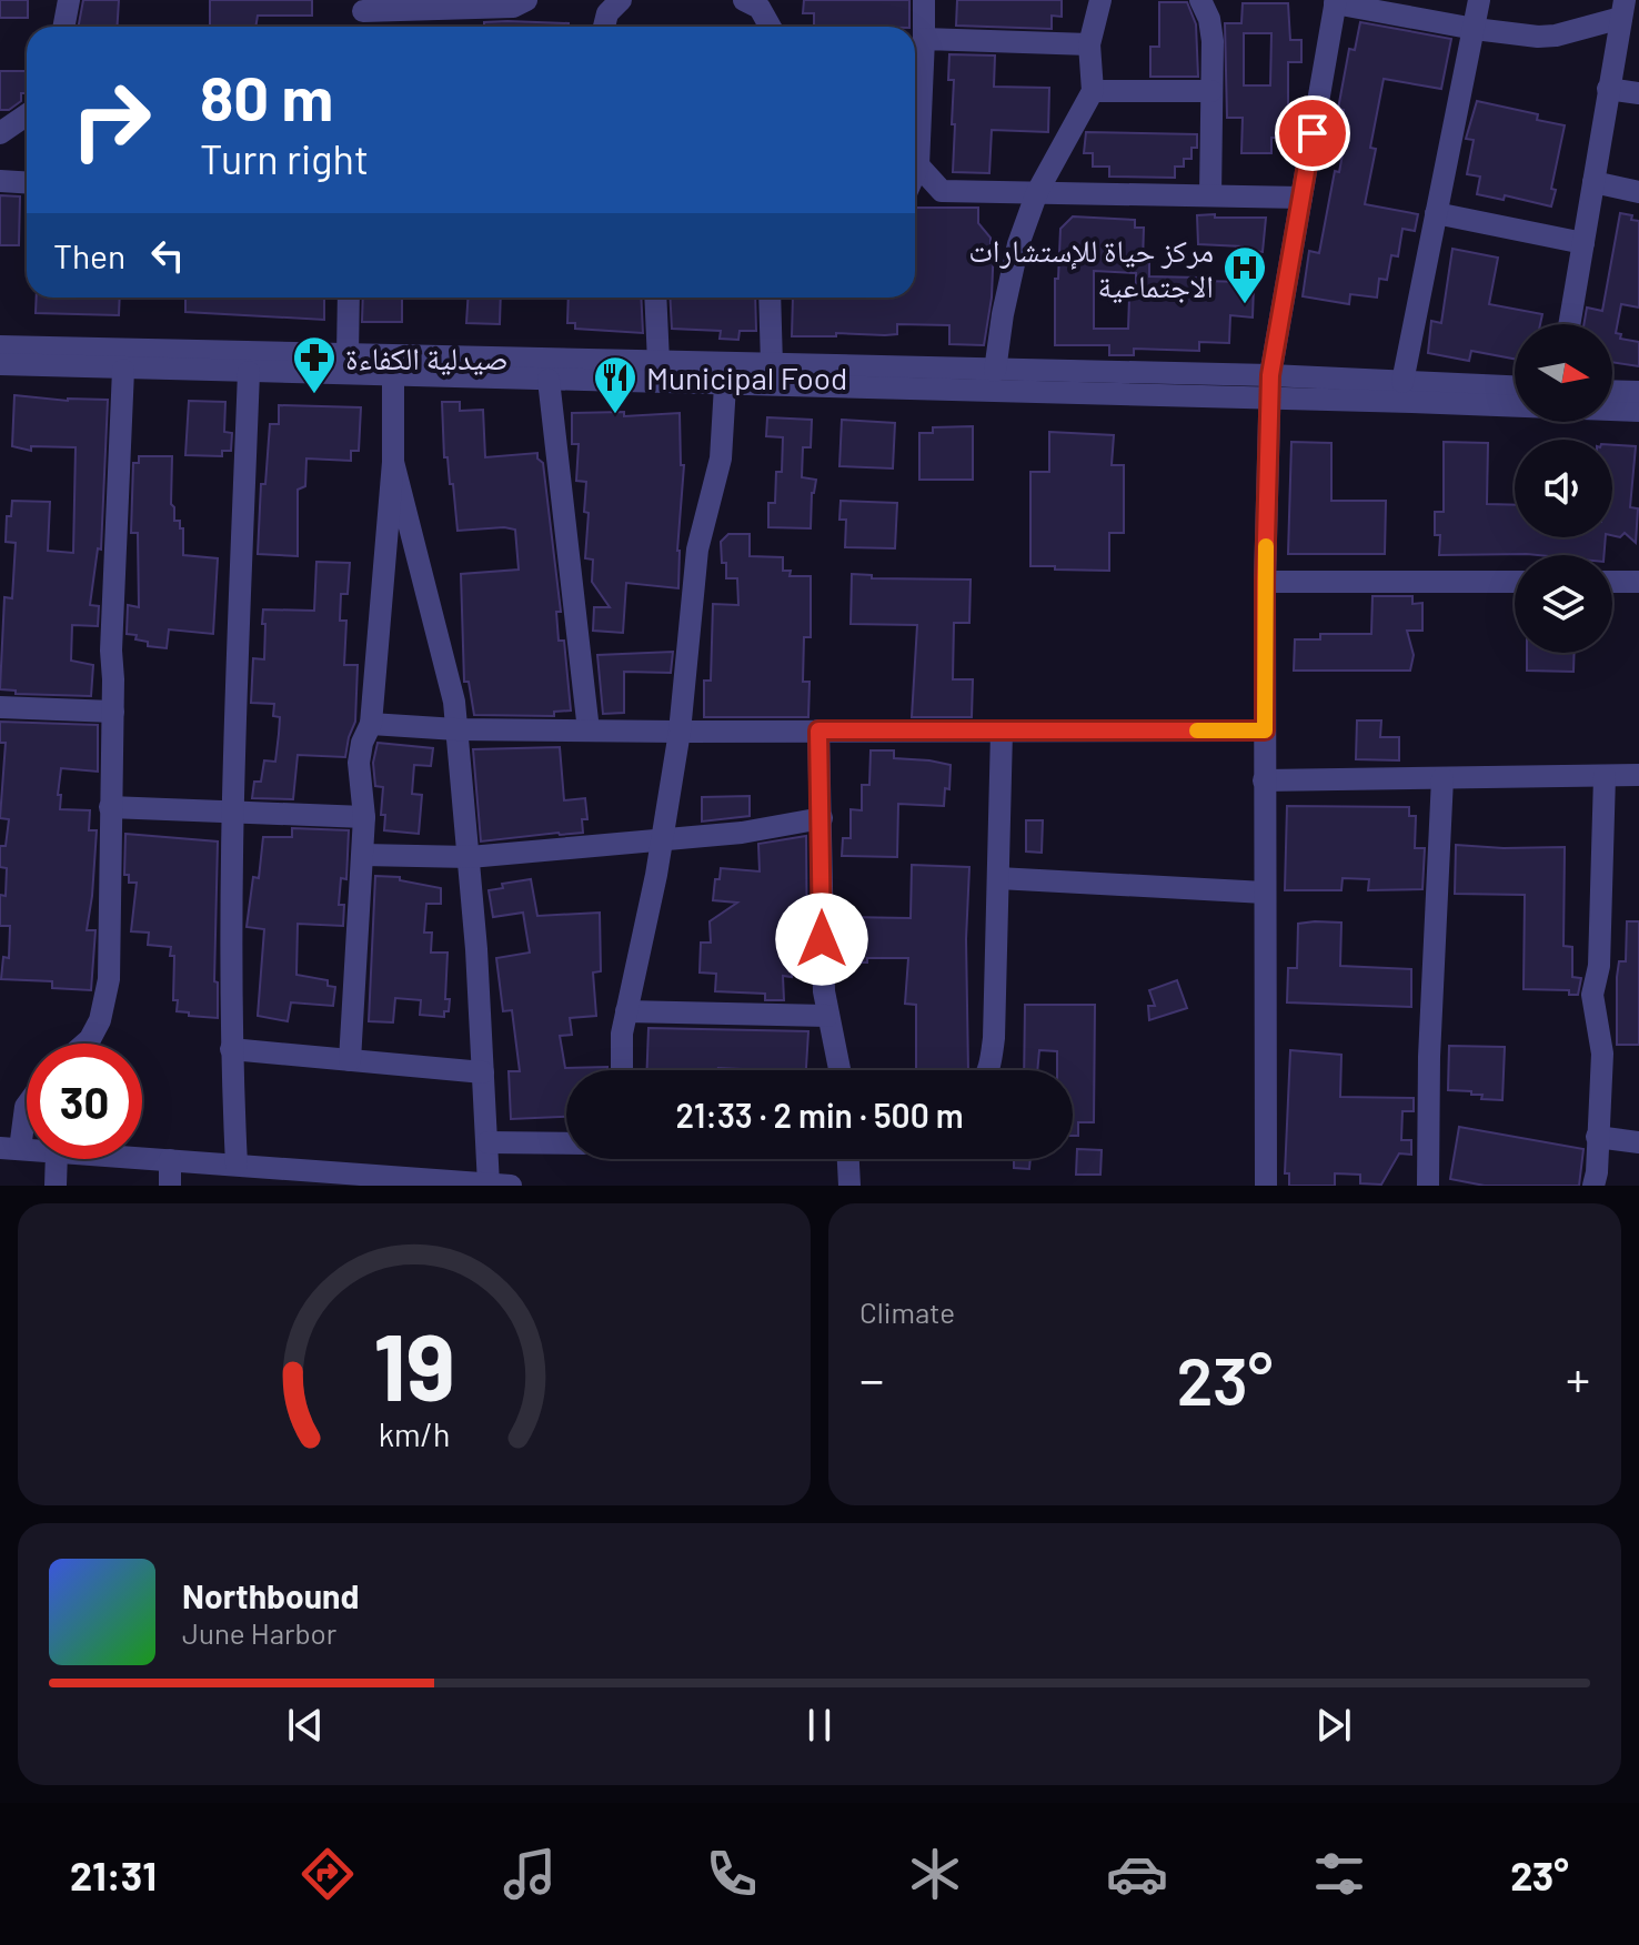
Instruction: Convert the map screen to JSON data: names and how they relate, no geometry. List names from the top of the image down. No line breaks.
{"places":{"hospital":["مركز حياة للإستشارات الاجتماعية"],"pharmacy":["صيدلية الكفاءة"],"restaurant":["Municipal Food"]},"north":"right","page":{"turn":["80 m","Turn right"],"then":"Then","limit":"30","trip":"21:33 · 2 min · 500 m","tile":"Climate","heat":["−","23°","+"],"song":["Northbound","June Harbor"],"tabs":["21:31","23°"],"gauge":["19","km/h"]}}
